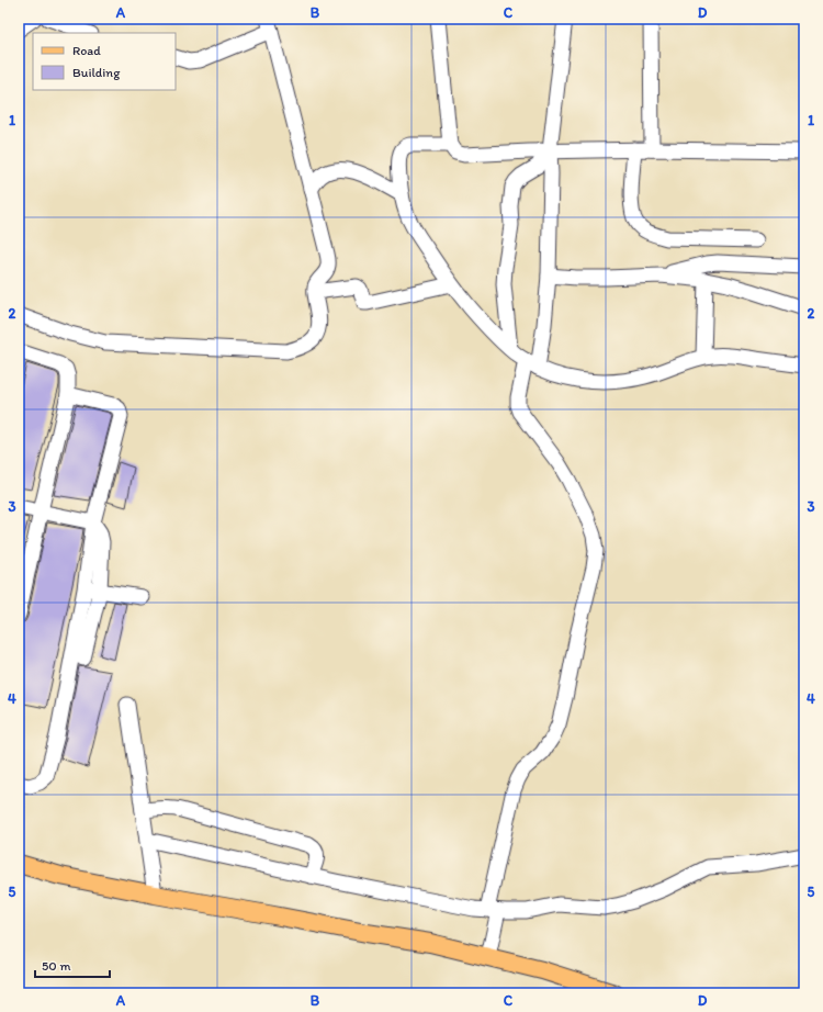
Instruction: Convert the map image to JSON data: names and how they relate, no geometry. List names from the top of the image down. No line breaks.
{"legend":["Road","Building"],"scale_bar":"50 m","grid":{"columns":["A","B","C","D"],"rows":["1","2","3","4","5"]}}
